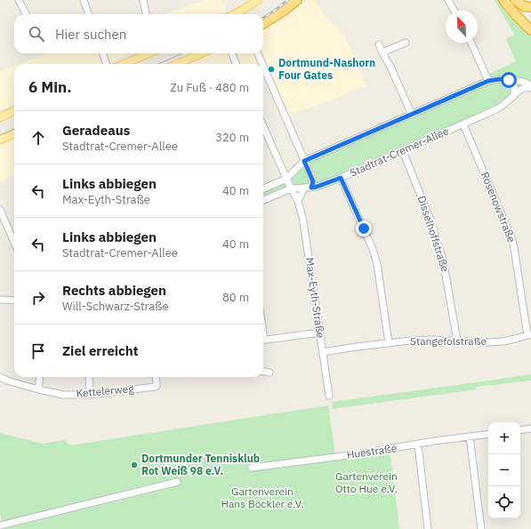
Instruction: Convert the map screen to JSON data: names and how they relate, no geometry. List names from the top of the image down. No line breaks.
{"streets":{"street":["Stadtrat-Cremer-Allee","Rosenowstraße","Disselhoffstraße","Max-Eyth-Straße","Stangefolstraße","Kettelerweg","Huestraße"]},"crossings":[["Stadtrat-Cremer-Allee","Rosenowstraße"],["Stadtrat-Cremer-Allee","Disselhoffstraße"],["Stadtrat-Cremer-Allee","Max-Eyth-Straße"],["Rosenowstraße","Stangefolstraße"],["Disselhoffstraße","Stangefolstraße"],["Max-Eyth-Straße","Stangefolstraße"]],"parks":["Gartenverein Otto Hue e.V.","Gartenverein Hans Böckler e.V."],"places":["Dortmund-Nashorn Four Gates","Dortmunder Tennisklub Rot Weiß 98 e.V."],"north":"top left","page":{"search":"Hier suchen","heading":["6 Min.","Zu Fuß · 480 m"],"list":[["Geradeaus","Stadtrat-Cremer-Allee","320 m"],["Links abbiegen","Max-Eyth-Straße","40 m"],["Links abbiegen","Stadtrat-Cremer-Allee","40 m"],["Rechts abbiegen","Will-Schwarz-Straße","80 m"],"Ziel erreicht"],"map_buttons":["+","−"]}}
